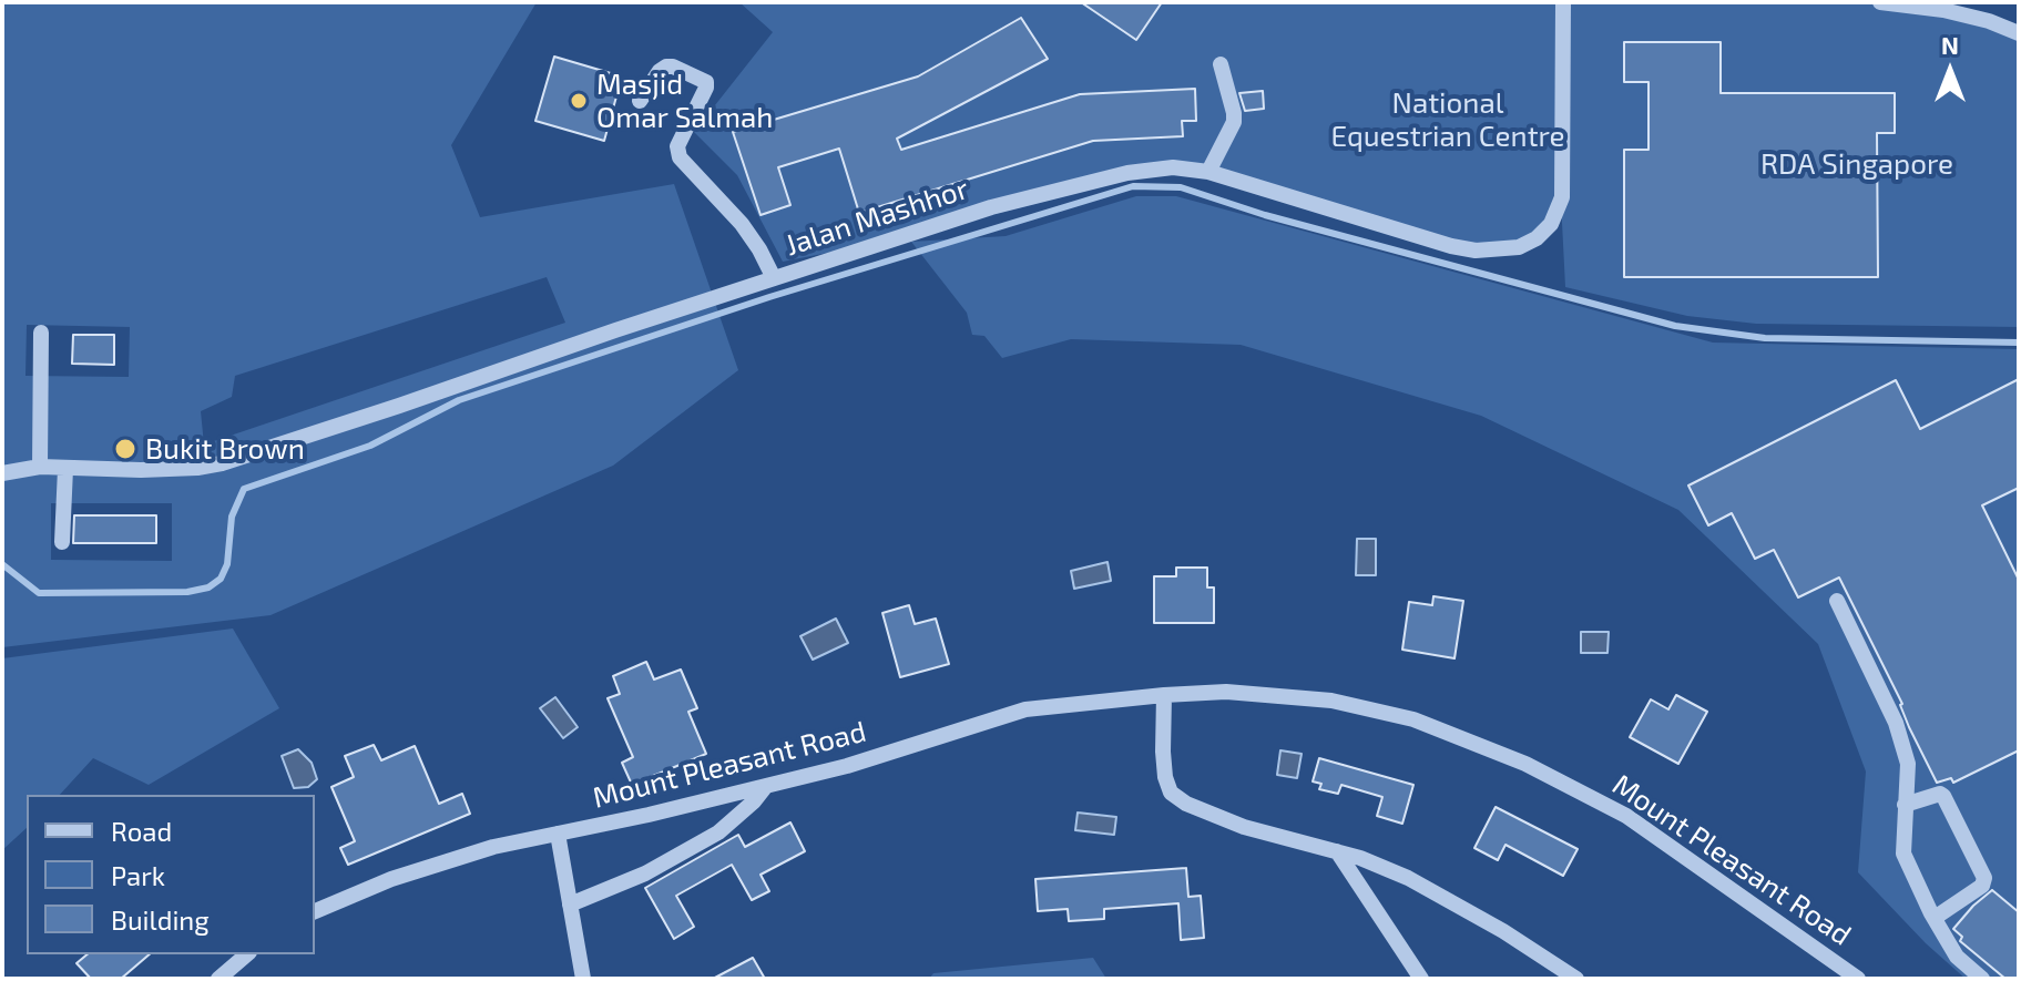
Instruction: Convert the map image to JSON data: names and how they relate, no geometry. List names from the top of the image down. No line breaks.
{"streets":{"street":["Jalan Mashhor","Mount Pleasant Road"]},"parks":["National Equestrian Centre","RDA Singapore"],"places":["Masjid Omar Salmah","Bukit Brown"],"legend":["Road","Park","Building"],"north":"top"}
